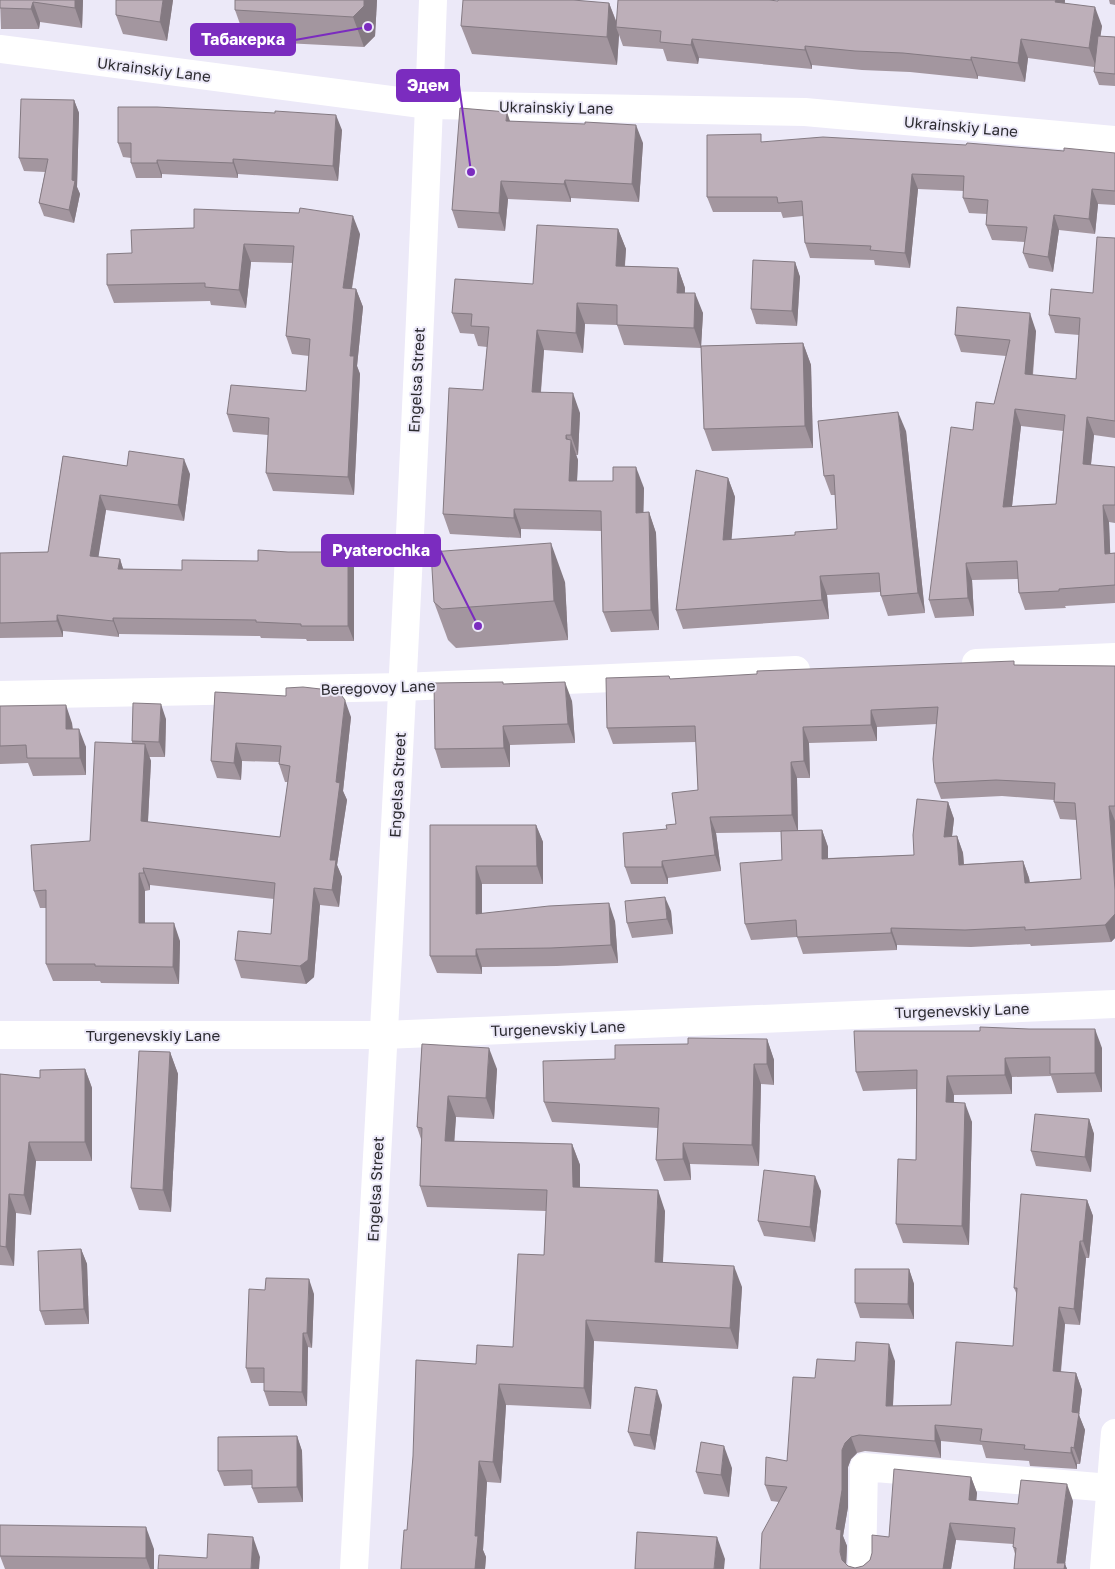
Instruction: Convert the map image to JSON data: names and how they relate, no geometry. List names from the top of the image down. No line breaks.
{"streets":{"street":["Ukrainskiy Lane","Engelsa Street","Beregovoy Lane","Turgenevskiy Lane"]},"crossings":[["Ukrainskiy Lane","Engelsa Street"],["Engelsa Street","Beregovoy Lane"],["Engelsa Street","Turgenevskiy Lane"]],"places":["Табакерка","Эдем","Pyaterochka"]}
